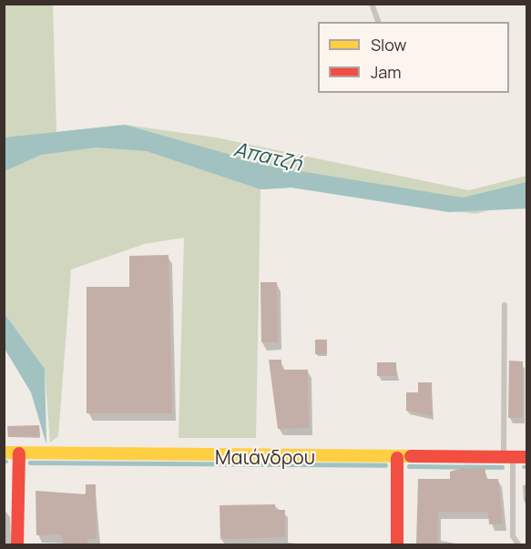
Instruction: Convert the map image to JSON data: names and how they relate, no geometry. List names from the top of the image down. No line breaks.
{"streets":{"main road":["Μαιάνδρου"]},"water":["Απατζή"],"legend":["Slow","Jam"]}
